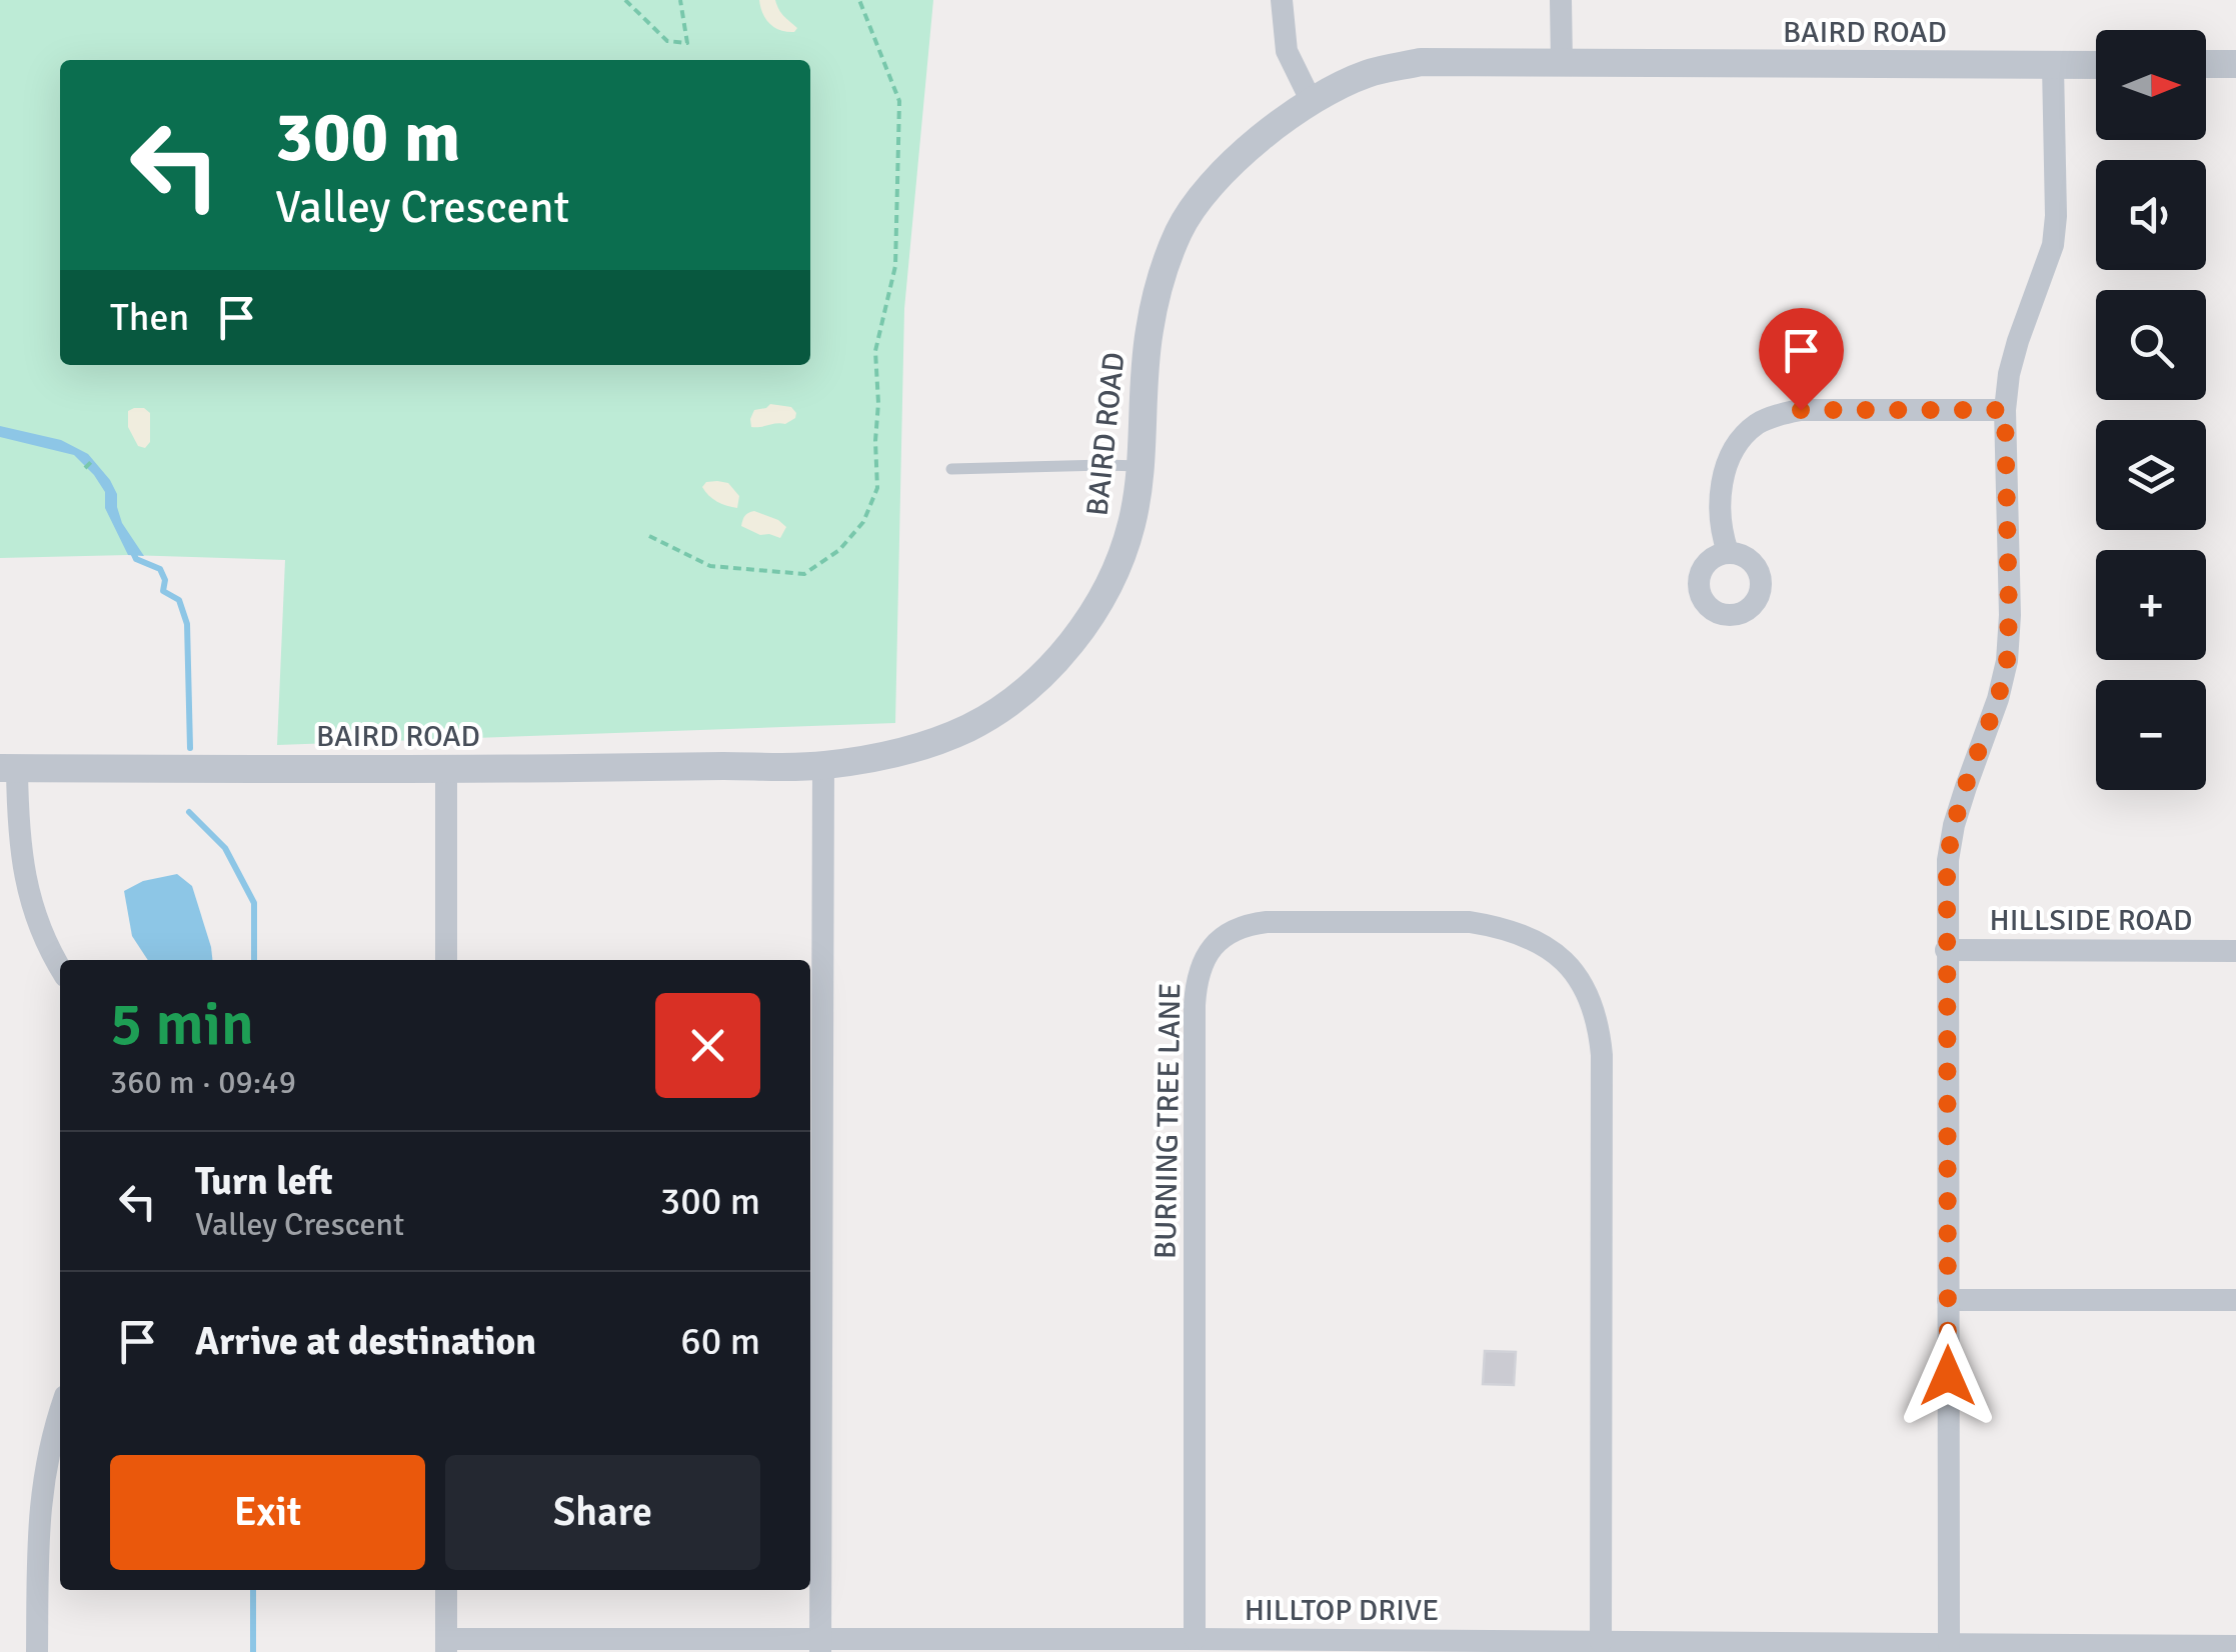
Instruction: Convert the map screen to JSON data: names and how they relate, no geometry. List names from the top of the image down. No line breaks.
{"streets":{"street":["BAIRD ROAD","HILLSIDE ROAD","BURNING TREE LANE","HILLTOP DRIVE"]},"crossings":[["BURNING TREE LANE","HILLTOP DRIVE"]],"north":"right","page":{"map_buttons":["+","−"],"turn":["300 m","Valley Crescent"],"then":"Then","heading":["5 min","360 m · 09:49"],"list":[{"name":"Turn left","note":"Valley Crescent","value":"300 m"},{"name":"Arrive at destination","value":"60 m"}],"buttons":["Exit","Share"]}}
